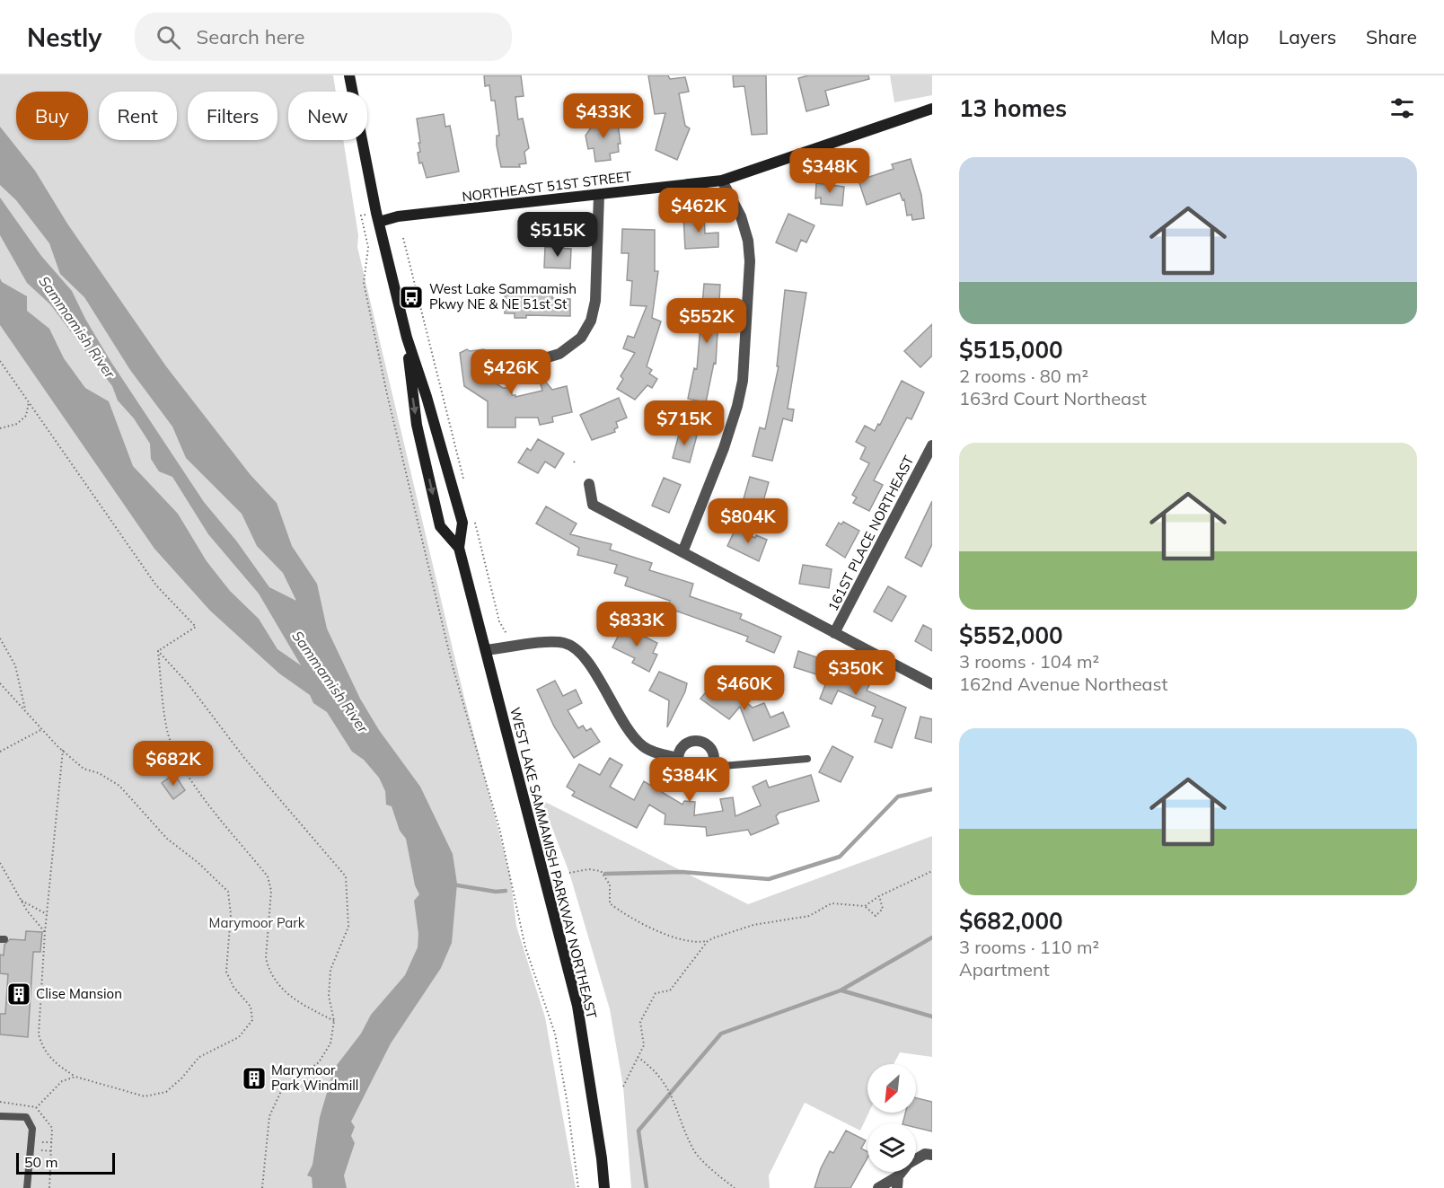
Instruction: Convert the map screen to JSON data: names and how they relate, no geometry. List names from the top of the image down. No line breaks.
{"streets":{"main road":["NORTHEAST 51ST STREET","WEST LAKE SAMMAMISH PARKWAY NORTHEAST"],"street":["161ST PLACE NORTHEAST"]},"crossings":[["NORTHEAST 51ST STREET","WEST LAKE SAMMAMISH PARKWAY NORTHEAST"]],"water":["Sammamish River"],"parks":["Marymoor Park"],"places":{"bus stop":["West Lake Sammamish Pkwy NE & NE 51st St"],"building":["Clise Mansion","Marymoor Park Windmill"]},"scale_bar":"50 m","north":"bottom left","page":{"header":"Nestly","search":"Search here","nav":["Map","Layers","Share"],"heading":"13 homes","chip":["Buy","Rent","Filters","New"],"price":["$433K","$348K","$462K","$515K","$552K","$426K","$715K","$804K","$833K","$350K","$460K","$682K","$384K"],"list":[{"name":"$515,000","note":"2 rooms · 80 m² · 163rd Court Northeast"},{"name":"$552,000","note":"3 rooms · 104 m² · 162nd Avenue Northeast"},{"name":"$682,000","note":"3 rooms · 110 m² · Apartment"}],"scale":"50 m"}}
